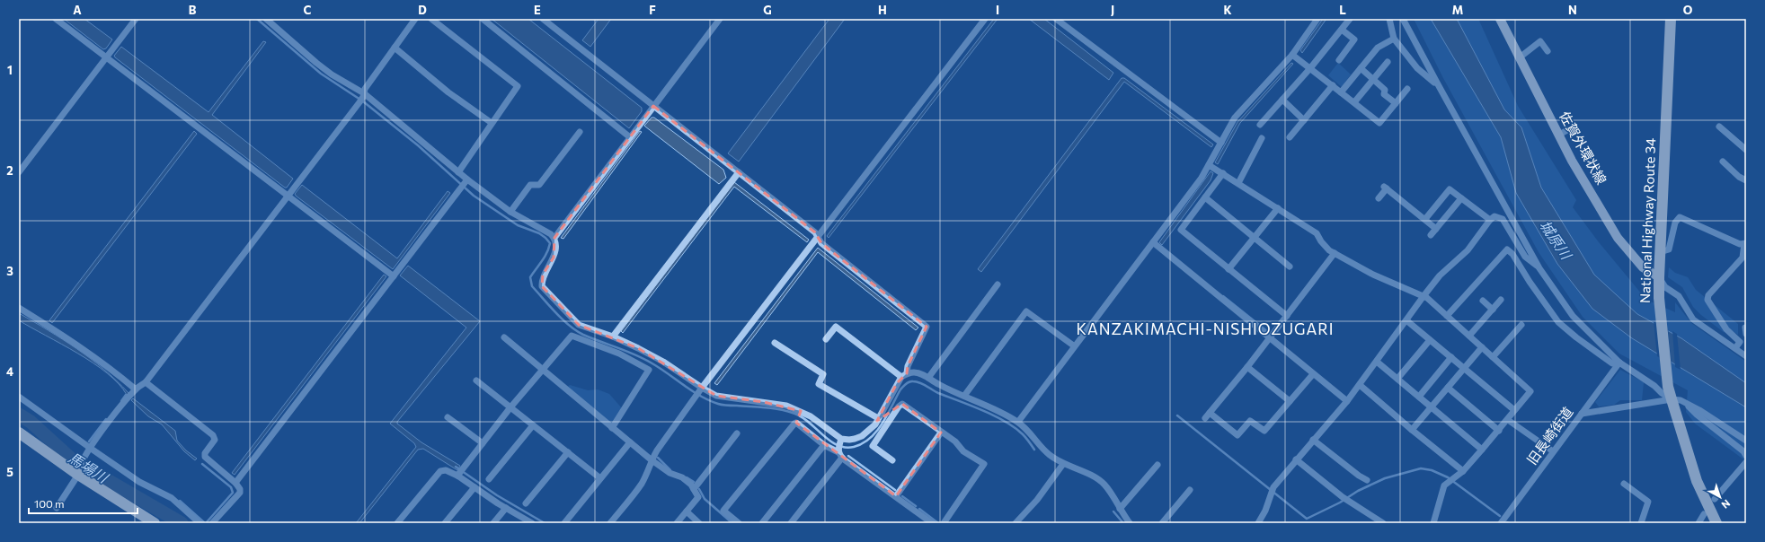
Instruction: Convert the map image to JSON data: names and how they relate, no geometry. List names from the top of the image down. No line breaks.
{"streets":{"highway":["National Highway Route 34"],"main road":["佐賀外環状線"],"street":["旧長崎街道"]},"crossings":[["佐賀外環状線","National Highway Route 34"]],"districts":["KANZAKIMACHI-NISHIOZUGARI"],"water":["城原川","馬場川"],"scale_bar":"100 m","north":"bottom right","grid":{"columns":["A","B","C","D","E","F","G","H","I","J","K","L","M","N","O"],"rows":["1","2","3","4","5"]}}
